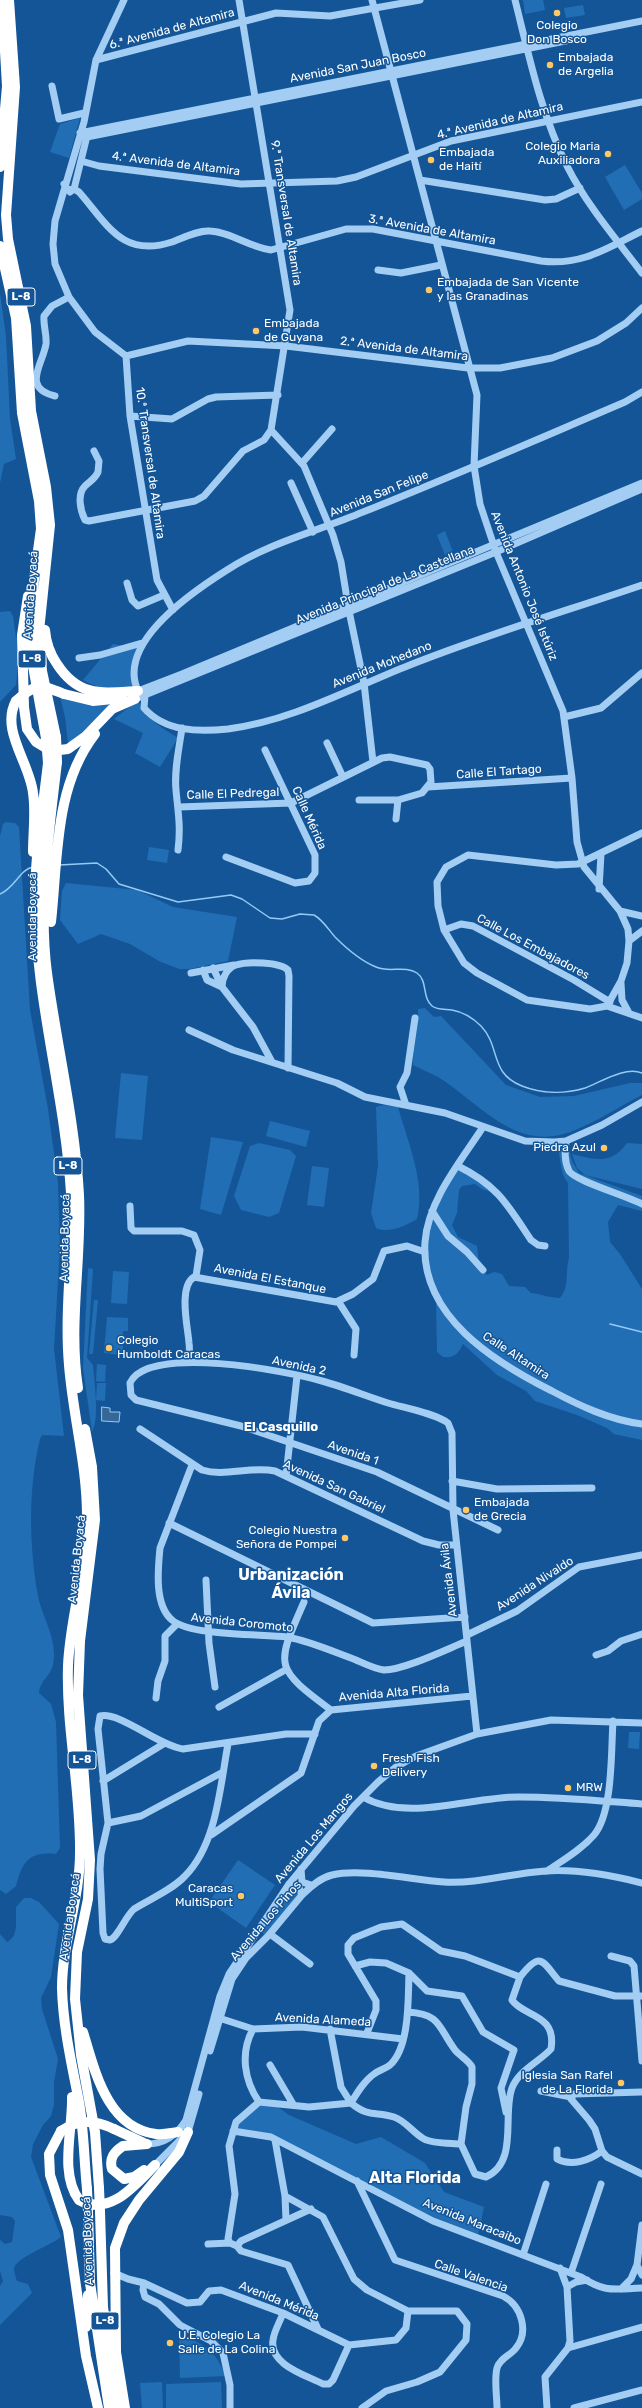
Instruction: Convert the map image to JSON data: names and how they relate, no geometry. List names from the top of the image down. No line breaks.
{"streets":{"highway":["L-8","Avenida Boyacá"],"street":["6.ª Avenida de Altamira","Avenida San Juan Bosco","4.ª Avenida de Altamira","9.ª Transversal de Altamira","3.ª Avenida de Altamira","2.ª Avenida de Altamira","10.ª Transversal de Altamira","Avenida San Felipe","Avenida Principal de La Castellana","Avenida Antonio José Istúriz","Avenida Mohedano","Calle El Tartago","Calle El Pedregal","Calle Mérida","Calle Los Embajadores","Avenida El Estanque","Calle Altamira","Avenida 2","Avenida 1","Avenida San Gabriel","Avenida Ávila","Avenida Nivaldo","Avenida Coromoto","Avenida Alta Florida","Avenida Los Mangos","Avenida Los Pinos","Avenida Alameda","Avenida Maracaibo","Calle Valencia","Avenida Mérida"]},"crossings":[["6.ª Avenida de Altamira","9.ª Transversal de Altamira"],["6.ª Avenida de Altamira","Avenida Antonio José Istúriz"],["Avenida San Juan Bosco","9.ª Transversal de Altamira"],["Avenida San Juan Bosco","Avenida Antonio José Istúriz"],["4.ª Avenida de Altamira","9.ª Transversal de Altamira"],["4.ª Avenida de Altamira","Avenida Antonio José Istúriz"],["9.ª Transversal de Altamira","3.ª Avenida de Altamira"],["9.ª Transversal de Altamira","2.ª Avenida de Altamira"],["3.ª Avenida de Altamira","Avenida Antonio José Istúriz"],["2.ª Avenida de Altamira","10.ª Transversal de Altamira"],["2.ª Avenida de Altamira","Avenida Antonio José Istúriz"],["10.ª Transversal de Altamira","Avenida San Felipe"],["Avenida San Felipe","Avenida Principal de La Castellana"],["Avenida San Felipe","Avenida Antonio José Istúriz"],["Avenida San Felipe","Avenida Mohedano"],["Avenida Principal de La Castellana","Avenida Antonio José Istúriz"],["Avenida Principal de La Castellana","Avenida Mohedano"],["Avenida Antonio José Istúriz","Avenida Mohedano"],["Avenida Antonio José Istúriz","Calle El Tartago"],["Avenida Antonio José Istúriz","Calle Los Embajadores"],["Calle El Pedregal","Calle Mérida"],["Avenida El Estanque","Calle Altamira"],["Avenida El Estanque","Avenida 2"],["Avenida 2","Avenida 1"],["Avenida 2","Avenida Ávila"],["Avenida 1","Avenida Ávila"],["Avenida San Gabriel","Avenida Ávila"],["Avenida San Gabriel","Avenida Coromoto"],["Avenida Ávila","Avenida Nivaldo"],["Avenida Ávila","Avenida Coromoto"],["Avenida Ávila","Avenida Alta Florida"],["Avenida Ávila","Avenida Los Mangos"],["Avenida Nivaldo","Avenida Coromoto"],["Avenida Los Mangos","Avenida Los Pinos"],["Avenida Los Pinos","Avenida Alameda"],["Avenida Maracaibo","Calle Valencia"]],"districts":["El Casquillo","Urbanización Ávila","Alta Florida"],"places":["Colegio Don Bosco","Embajada de Argelia","Colegio Maria Auxiliadora","Embajada de Haití","Embajada de San Vicente y las Granadinas","Embajada de Guyana","Piedra Azul","Colegio Humboldt Caracas","Embajada de Grecia","Colegio Nuestra Señora de Pompei","Fresh Fish Delivery","MRW","Caracas MultiSport","Iglesia San Rafel de La Florida","U.E. Colegio La Salle de La Colina"]}
